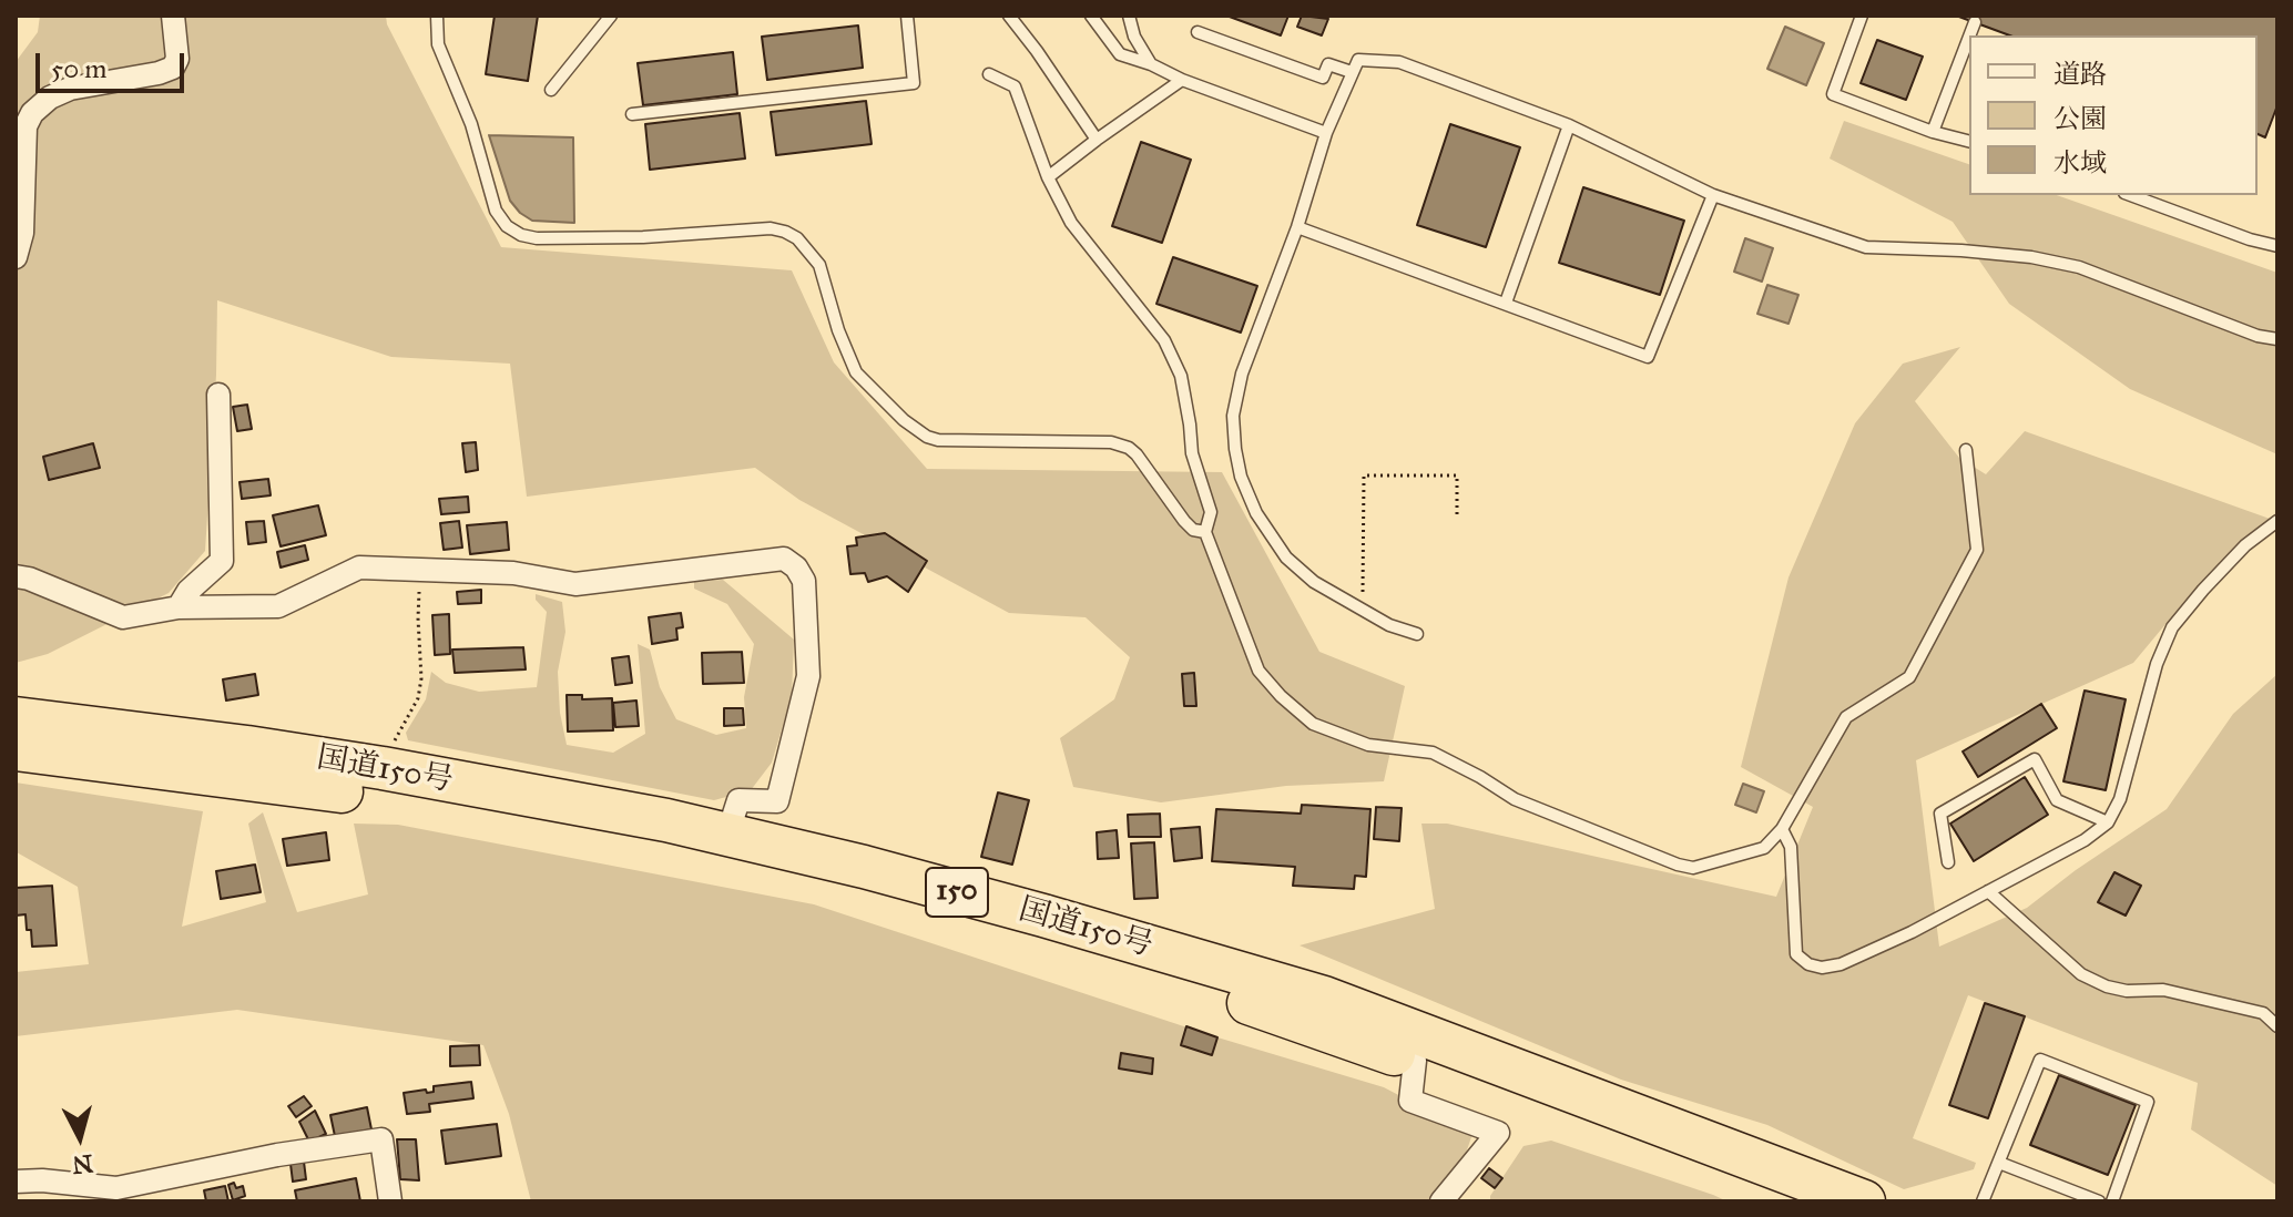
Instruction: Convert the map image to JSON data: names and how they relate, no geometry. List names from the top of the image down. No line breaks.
{"streets":{"highway":["国道150号","150"]},"legend":["道路","公園","水域"],"scale_bar":"50 m","north":"bottom"}
